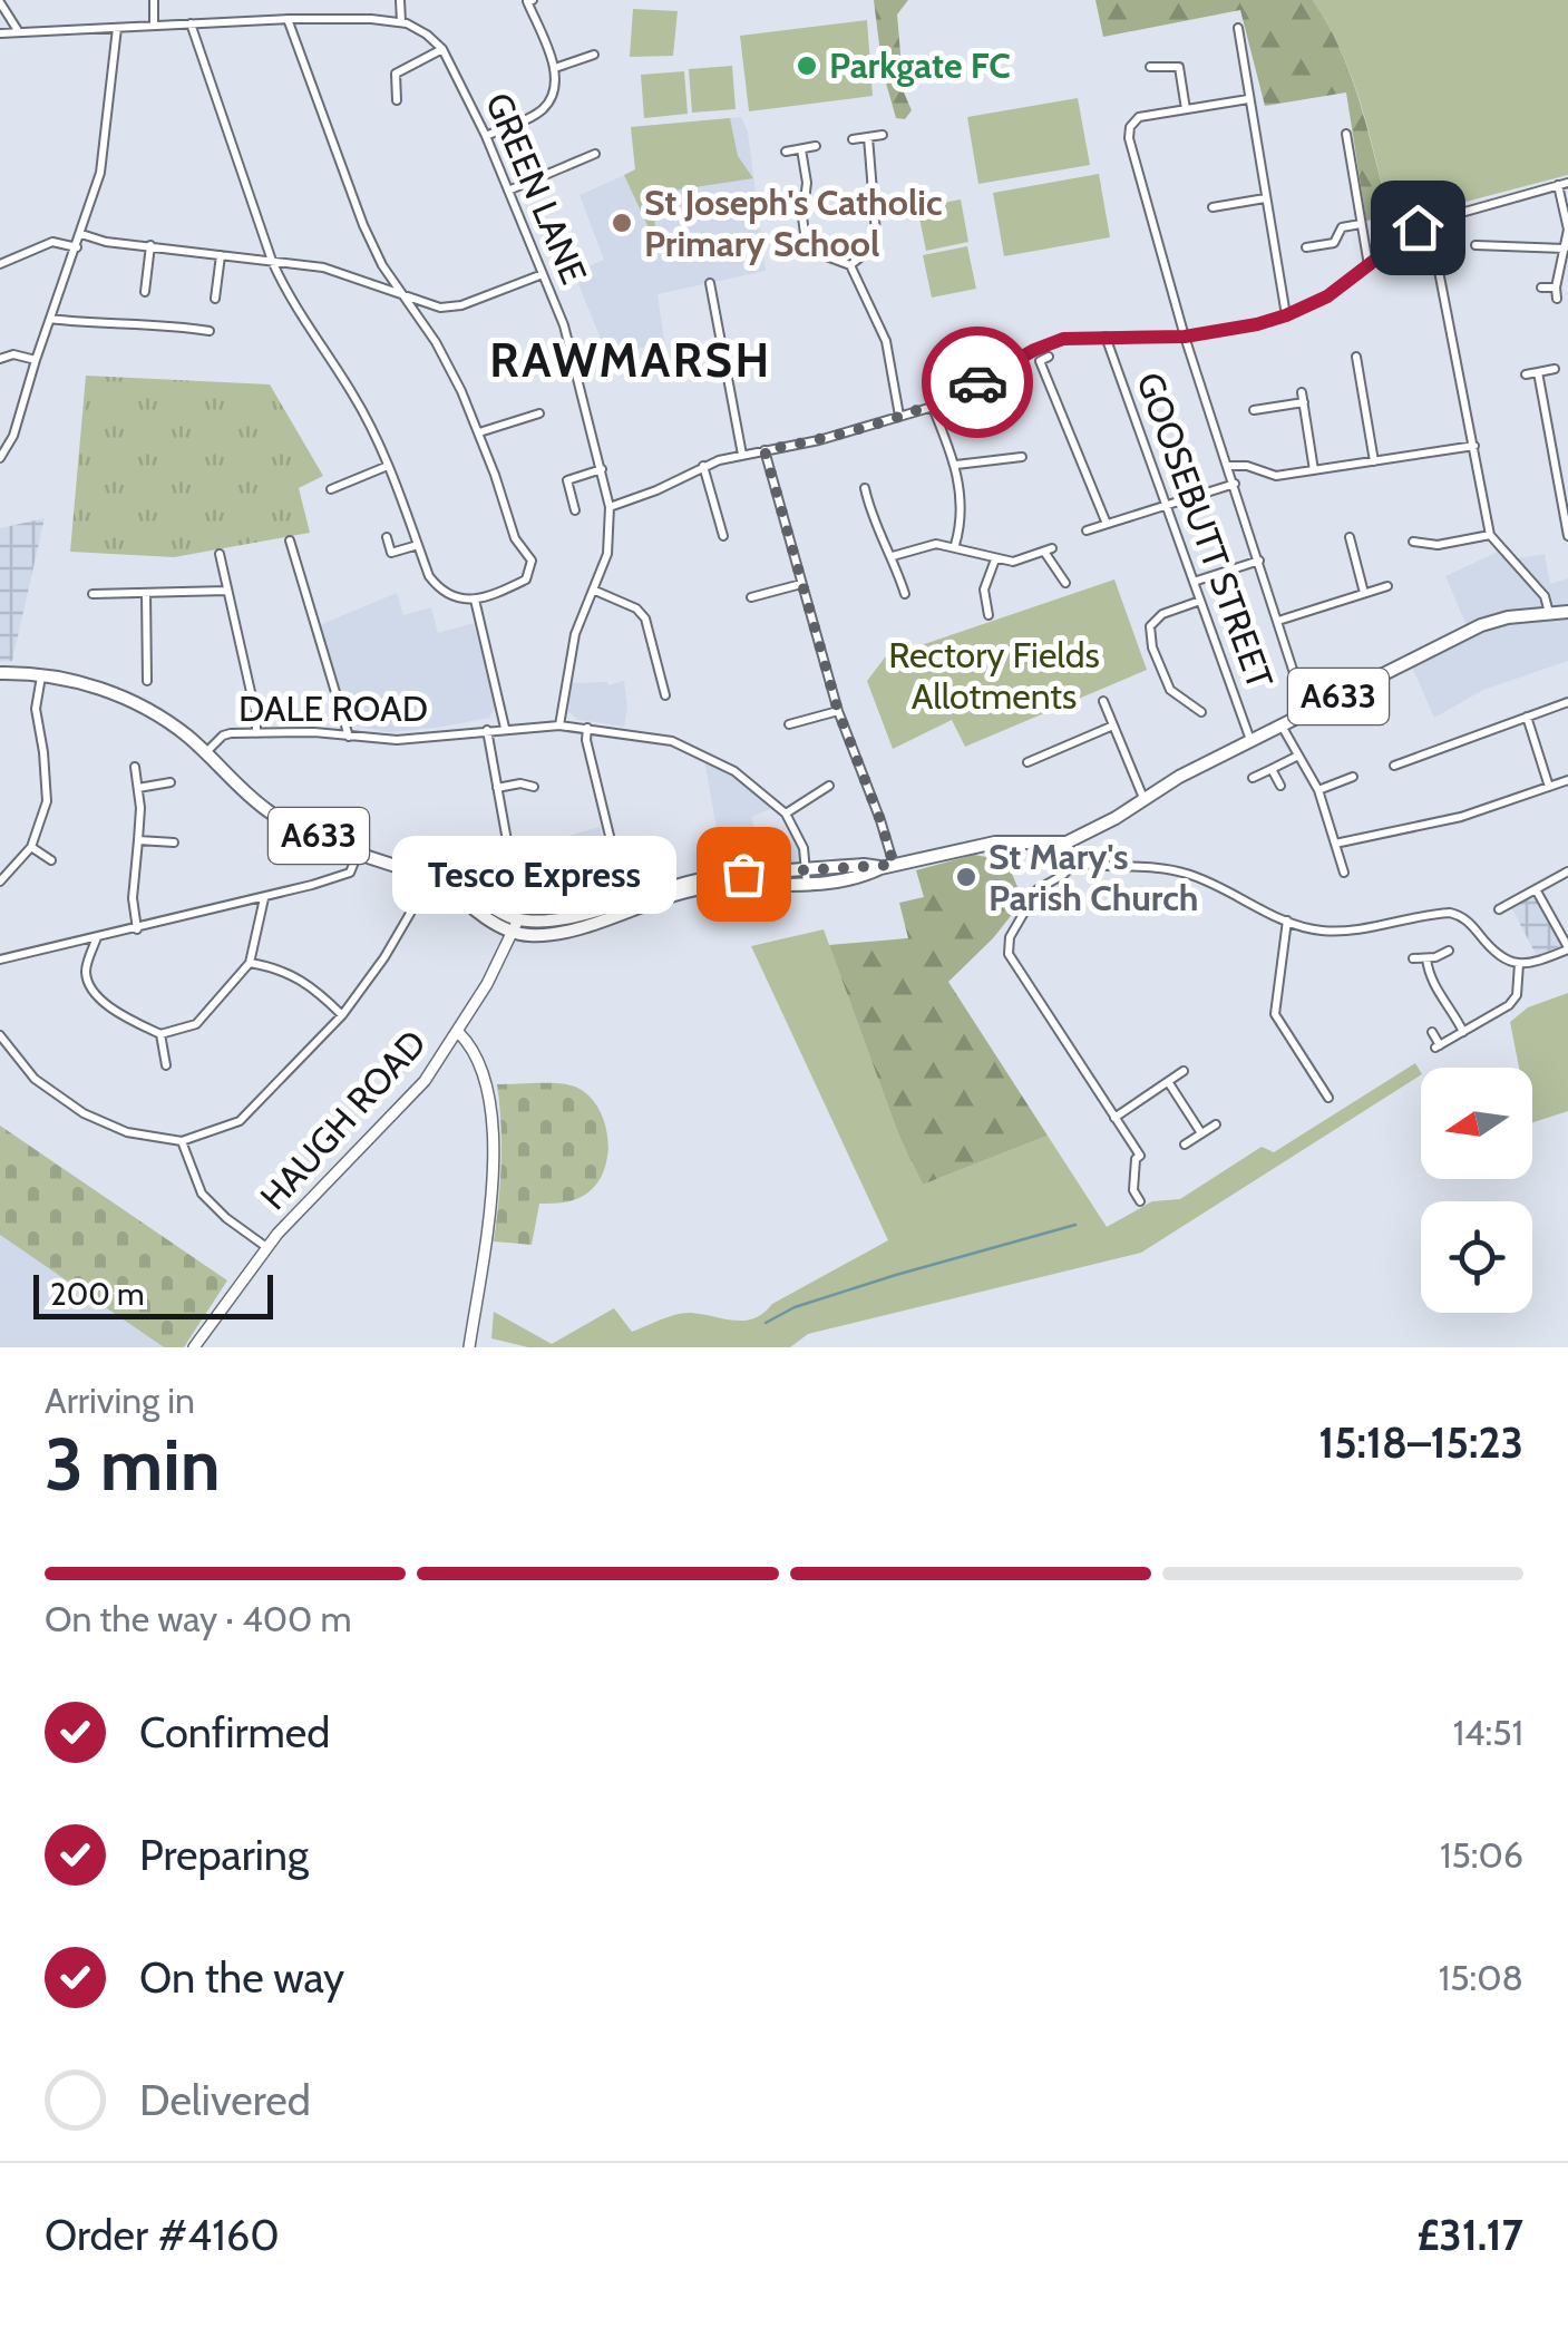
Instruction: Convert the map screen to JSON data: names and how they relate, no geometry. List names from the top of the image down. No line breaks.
{"streets":{"main road":["A633","DALE ROAD"],"street":["GREEN LANE","GOOSEBUTT STREET","HAUGH ROAD"]},"crossings":[["GREEN LANE","DALE ROAD"],["GOOSEBUTT STREET","A633"],["A633","DALE ROAD"],["A633","HAUGH ROAD"]],"districts":["RAWMARSH"],"parks":["Rectory Fields Allotments"],"places":["Parkgate FC","St Joseph's Catholic Primary School","Tesco Express","St Mary's Parish Church"],"scale_bar":"200 m","north":"left","page":{"bubble":"Tesco Express","scale":"200 m","heading":["3 min","Arriving in","15:18–15:23"],"panel":["Order #4160","£31.17"],"bar":"On the way · 400 m","list":[["Confirmed","14:51"],["Preparing","15:06"],["On the way","15:08"],"Delivered"]}}
